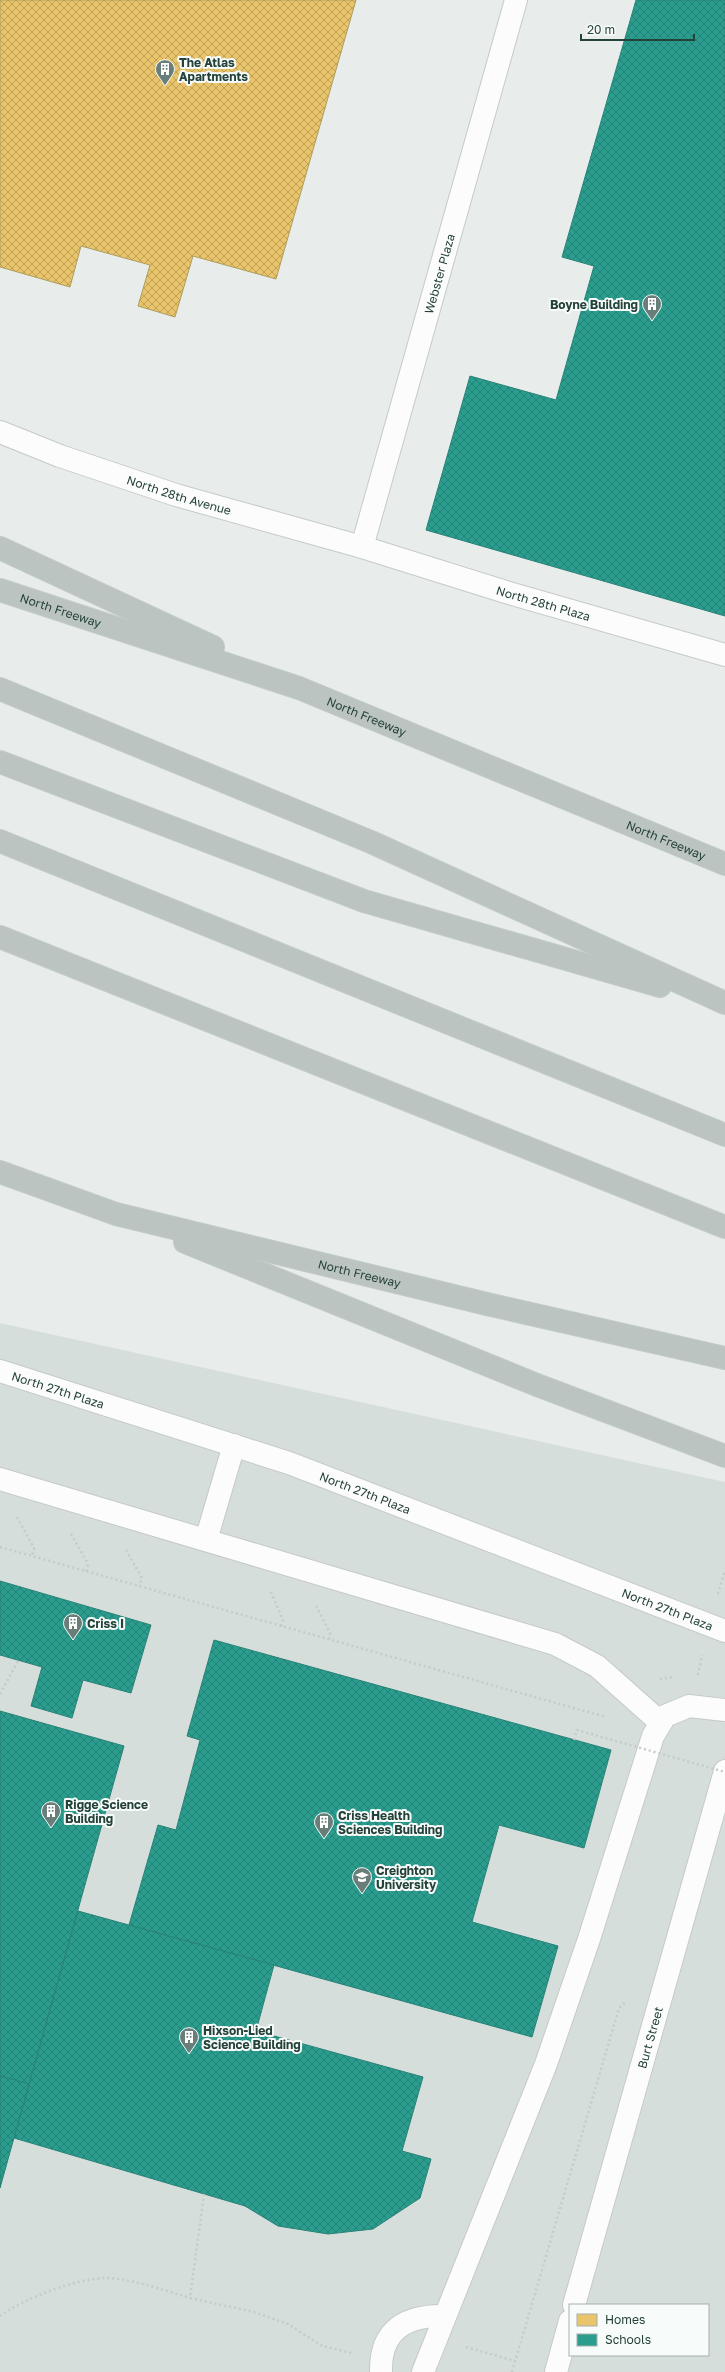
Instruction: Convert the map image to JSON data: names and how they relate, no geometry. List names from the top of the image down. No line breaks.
{"streets":{"highway":["North Freeway"],"street":["Webster Plaza","North 28th Avenue","North 28th Plaza","North 27th Plaza","Burt Street"]},"crossings":[["Webster Plaza","North 28th Avenue"],["Webster Plaza","North 28th Plaza"],["North 28th Avenue","North 28th Plaza"]],"places":{"building":["The Atlas Apartments","Boyne Building","Criss I","Rigge Science Building","Criss Health Sciences Building","Hixson-Lied Science Building"],"school or university":["Creighton University"]},"legend":["Homes","Schools"],"scale_bar":"20 m"}
